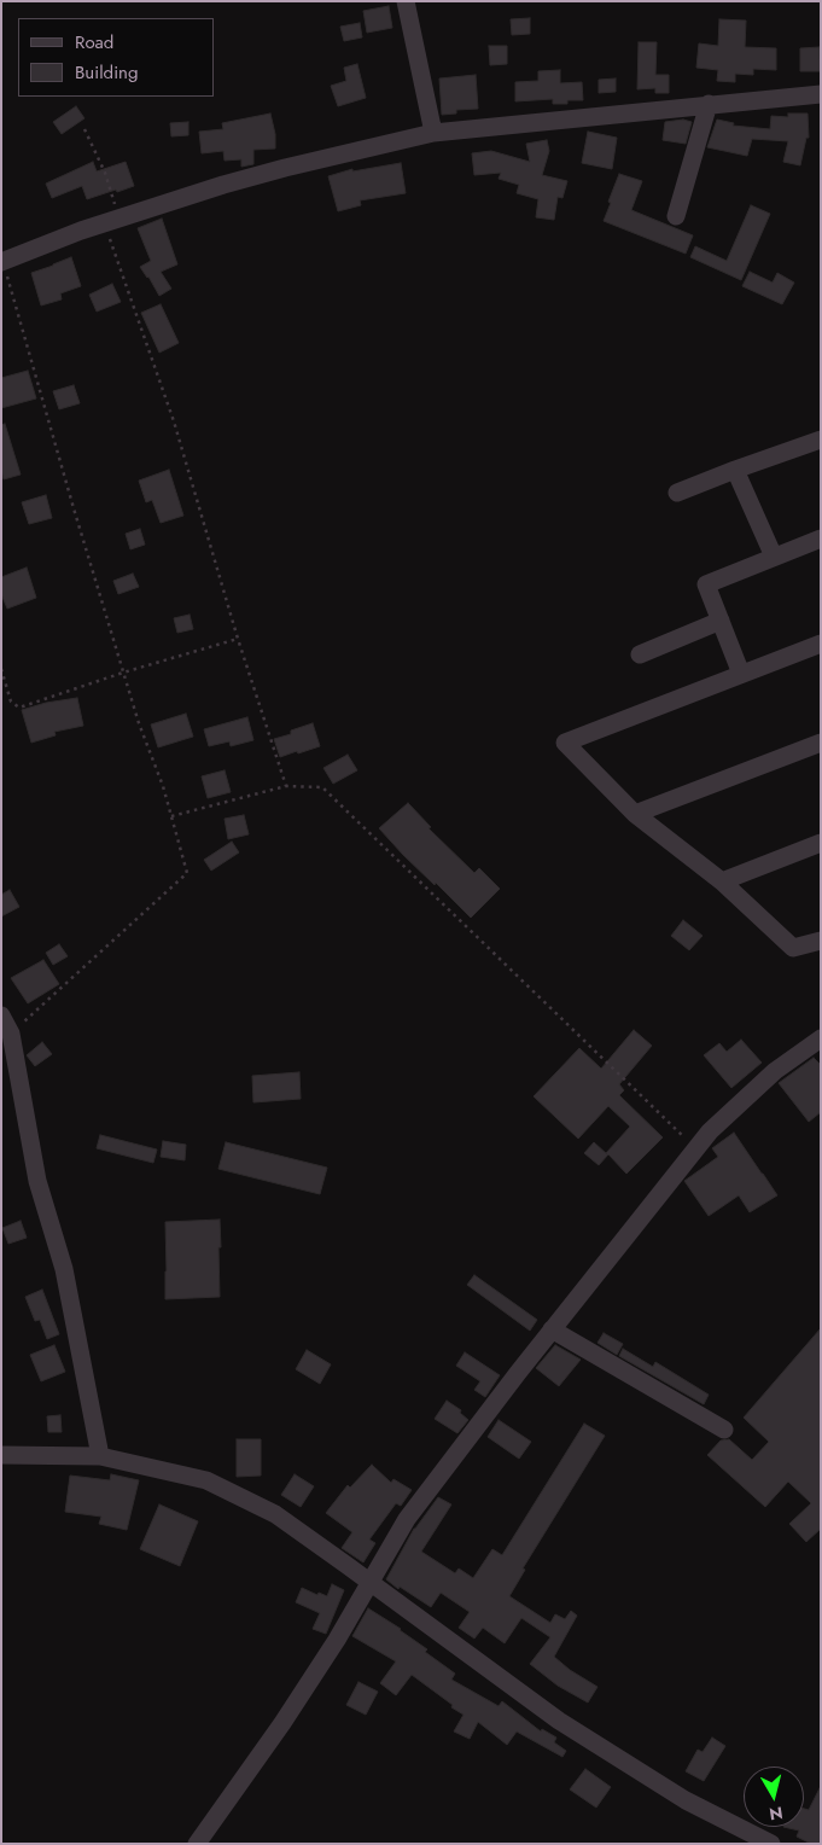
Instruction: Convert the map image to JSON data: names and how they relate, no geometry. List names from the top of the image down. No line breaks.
{"legend":["Road","Building"],"north":"bottom"}
